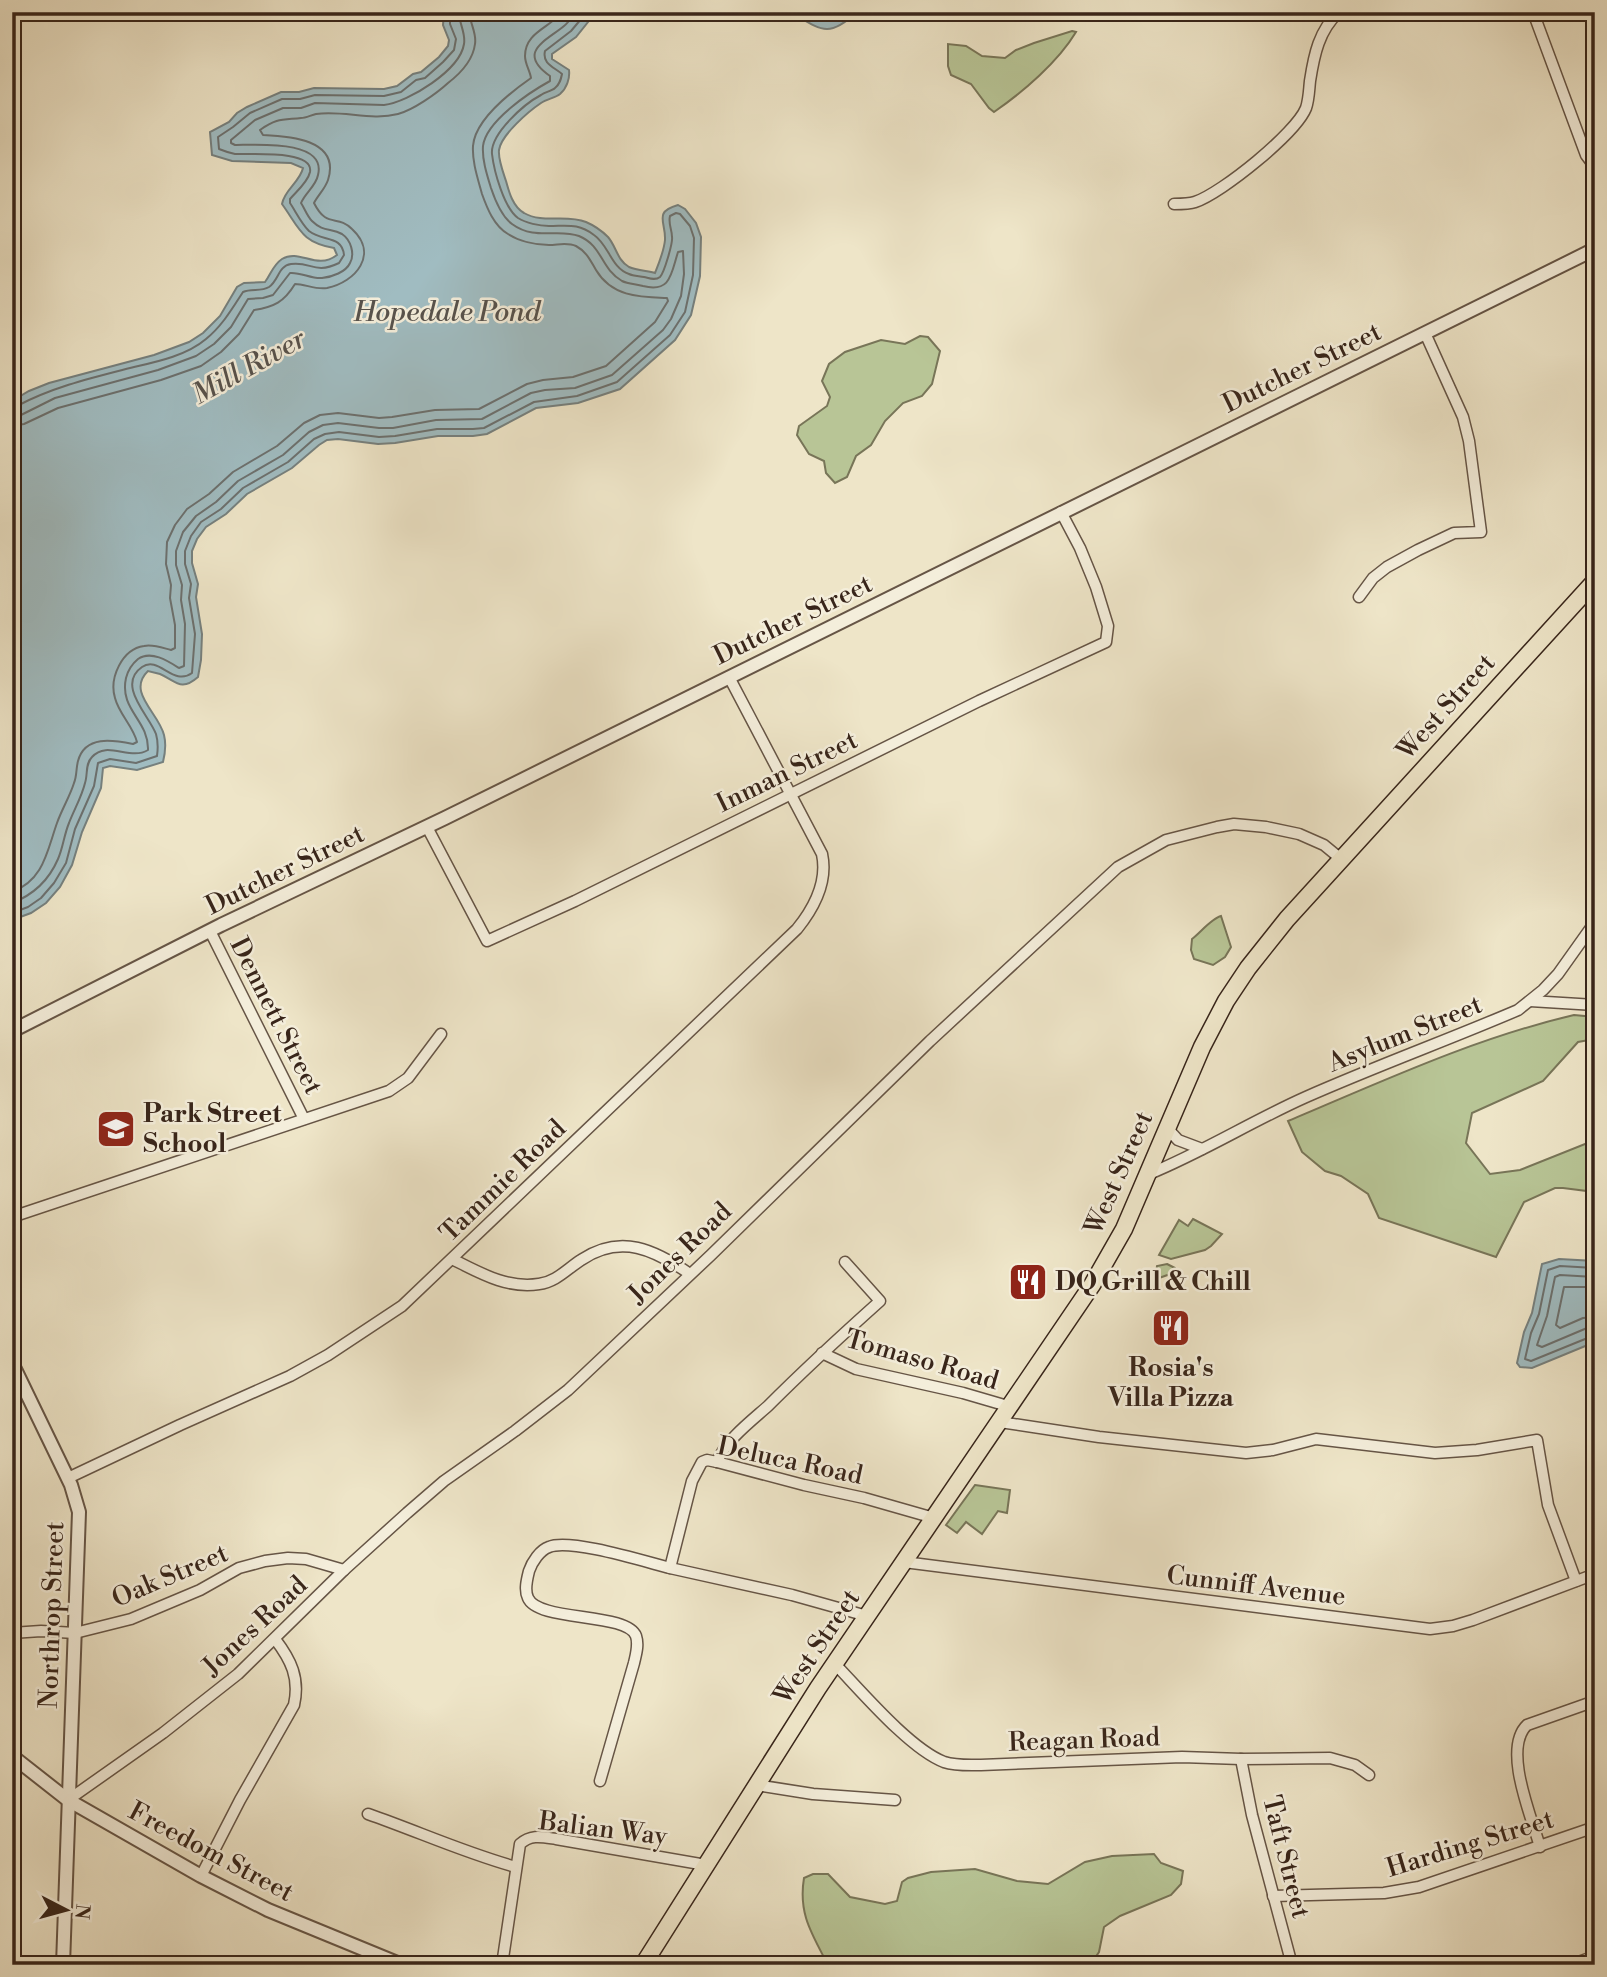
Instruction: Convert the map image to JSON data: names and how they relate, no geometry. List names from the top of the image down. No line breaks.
{"streets":{"main road":["West Street"],"street":["Dutcher Street","Inman Street","Dennett Street","Asylum Street","Tammie Road","Jones Road","Tomaso Road","Deluca Road","Oak Street","Cunniff Avenue","Northrop Street","Reagan Road","Balian Way","Harding Street","Freedom Street","Taft Street"]},"crossings":[["Dutcher Street","Inman Street"],["Dutcher Street","Dennett Street"],["Dutcher Street","Tammie Road"],["West Street","Asylum Street"],["West Street","Jones Road"],["West Street","Tomaso Road"],["West Street","Deluca Road"],["West Street","Cunniff Avenue"],["West Street","Reagan Road"],["West Street","Balian Way"],["Inman Street","Tammie Road"],["Tammie Road","Northrop Street"],["Jones Road","Oak Street"],["Jones Road","Northrop Street"],["Jones Road","Freedom Street"],["Tomaso Road","Deluca Road"],["Oak Street","Northrop Street"],["Northrop Street","Freedom Street"],["Reagan Road","Taft Street"],["Harding Street","Taft Street"]],"water":["Hopedale Pond","Mill River"],"places":{"school or university":["Park Street School"],"restaurant":["DQ Grill & Chill","Rosia's Villa Pizza"]},"north":"right"}
